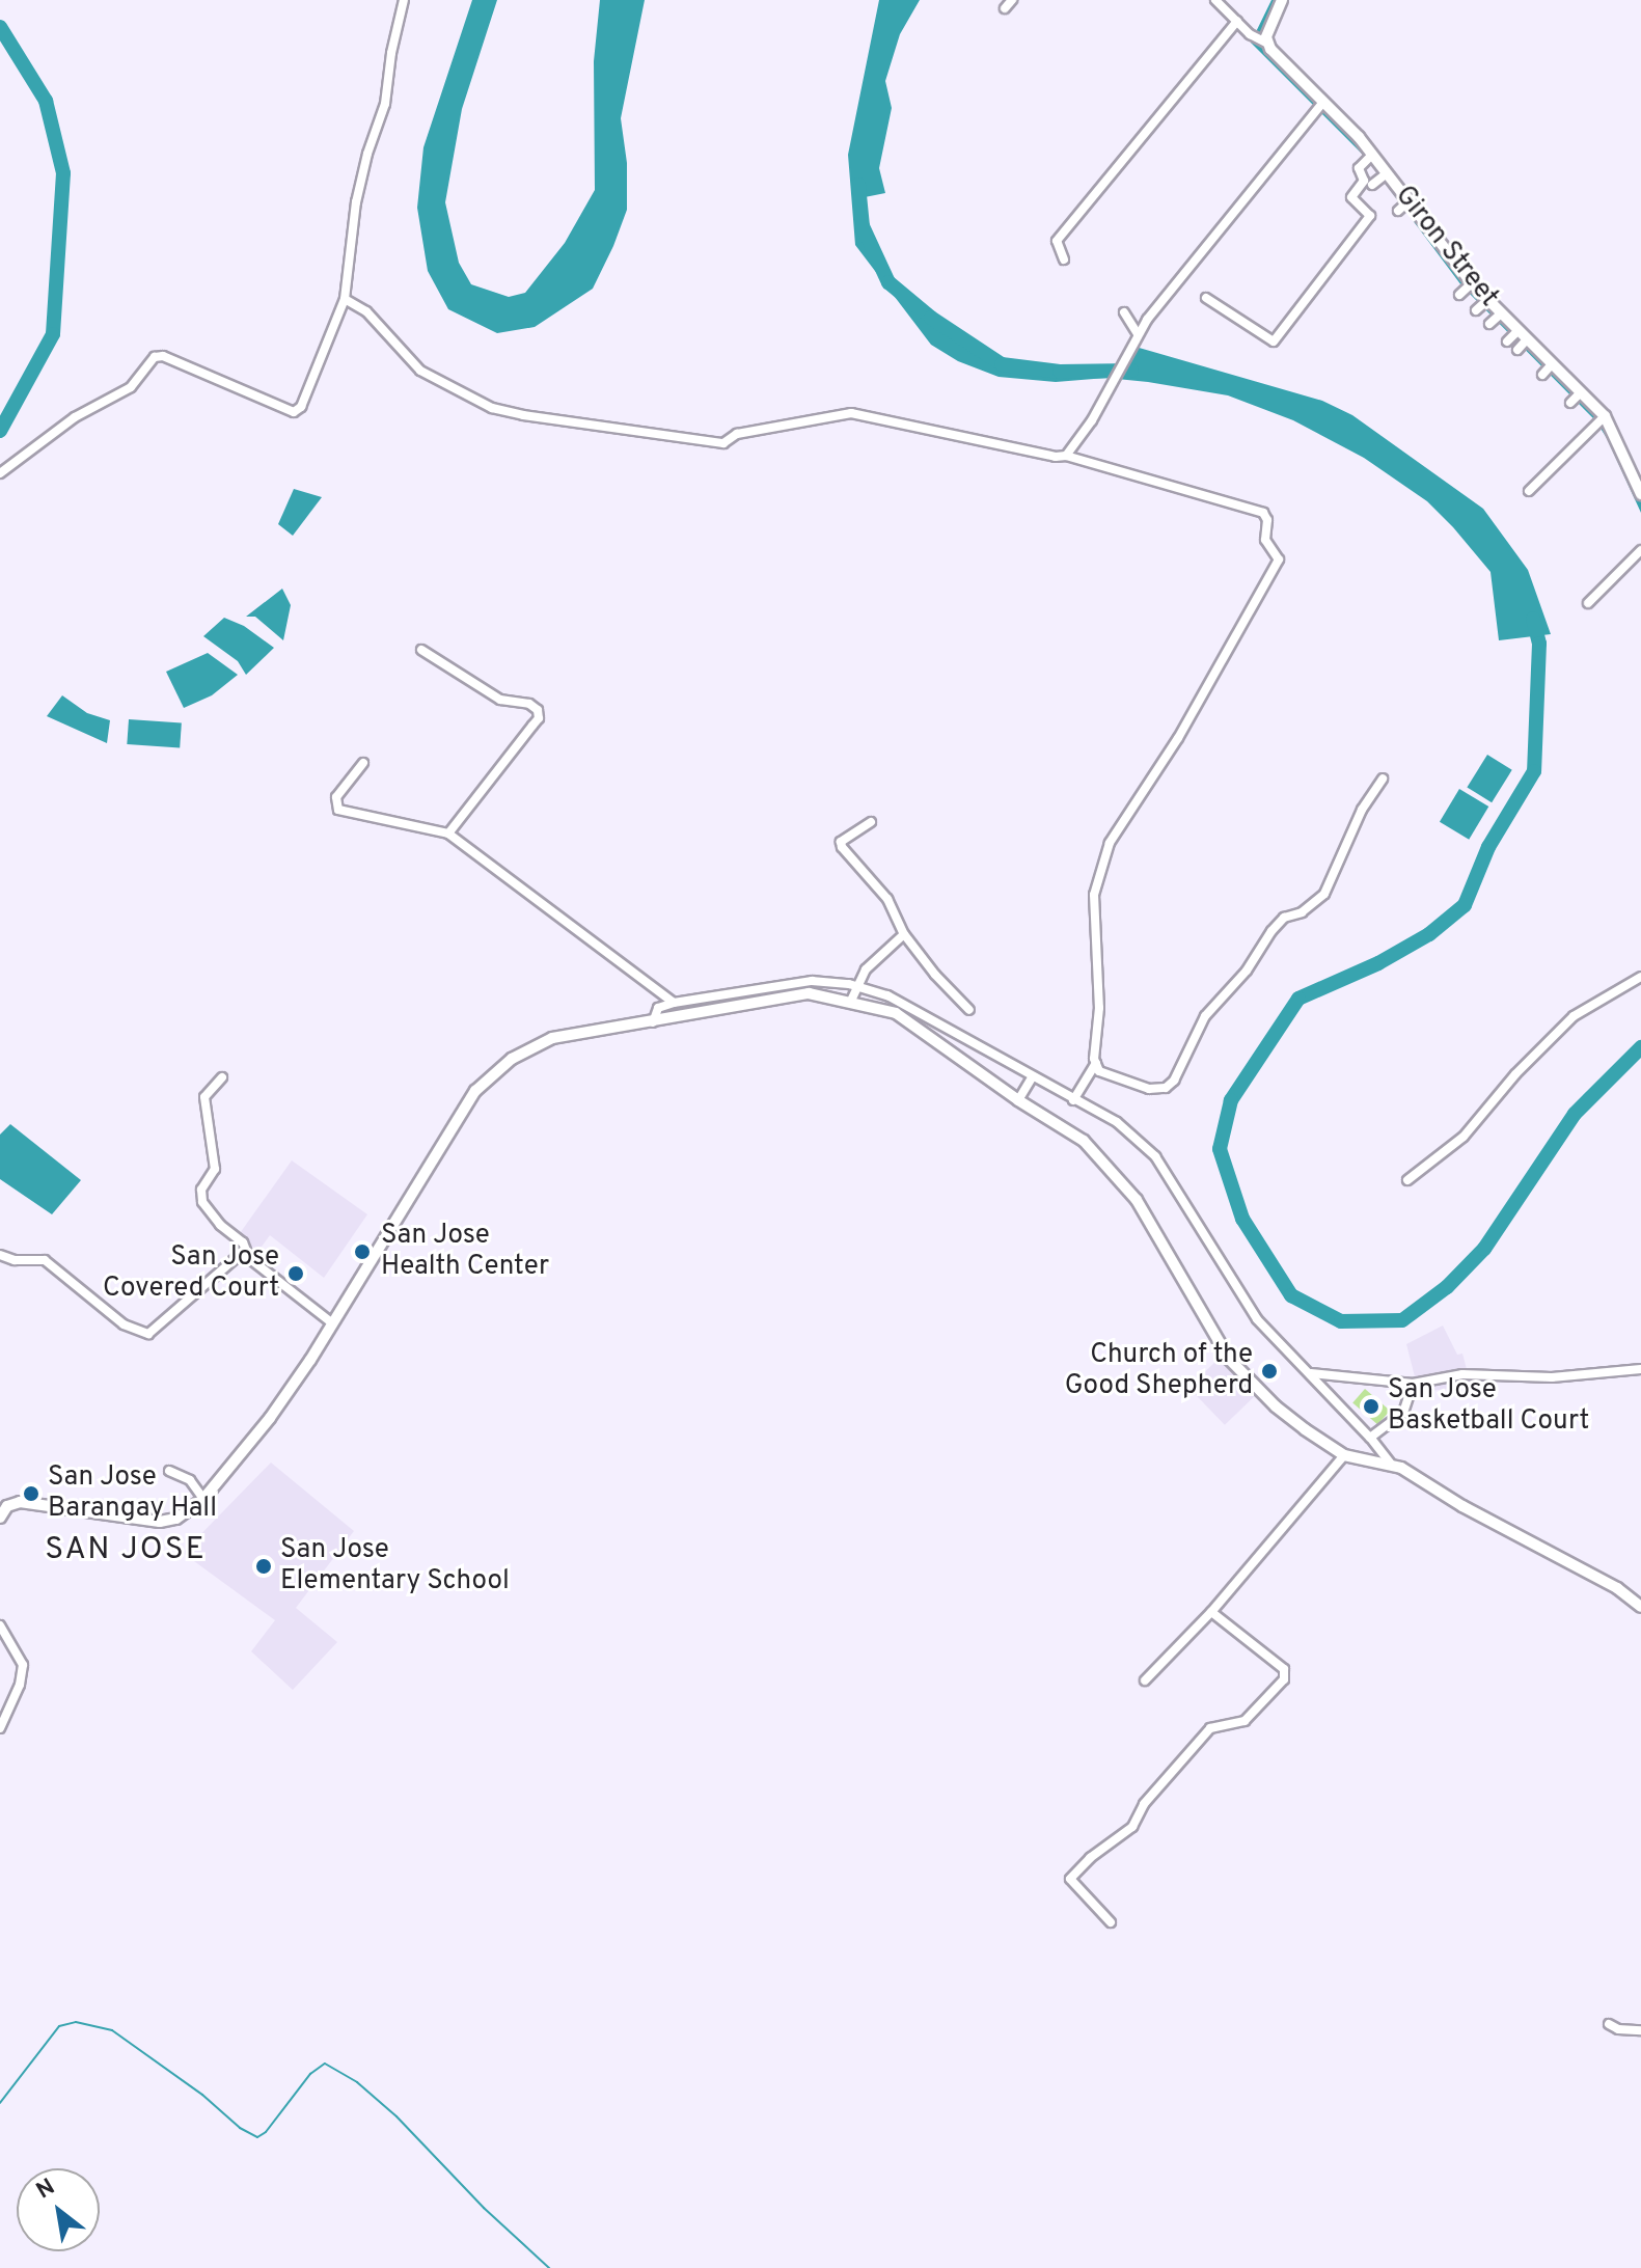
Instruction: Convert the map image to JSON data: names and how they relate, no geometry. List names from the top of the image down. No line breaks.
{"streets":{"street":["Giron Street"]},"districts":["SAN JOSE"],"places":["San Jose Health Center","San Jose Covered Court","Church of the Good Shepherd","San Jose Basketball Court","San Jose Barangay Hall","San Jose Elementary School"],"north":"top left"}
